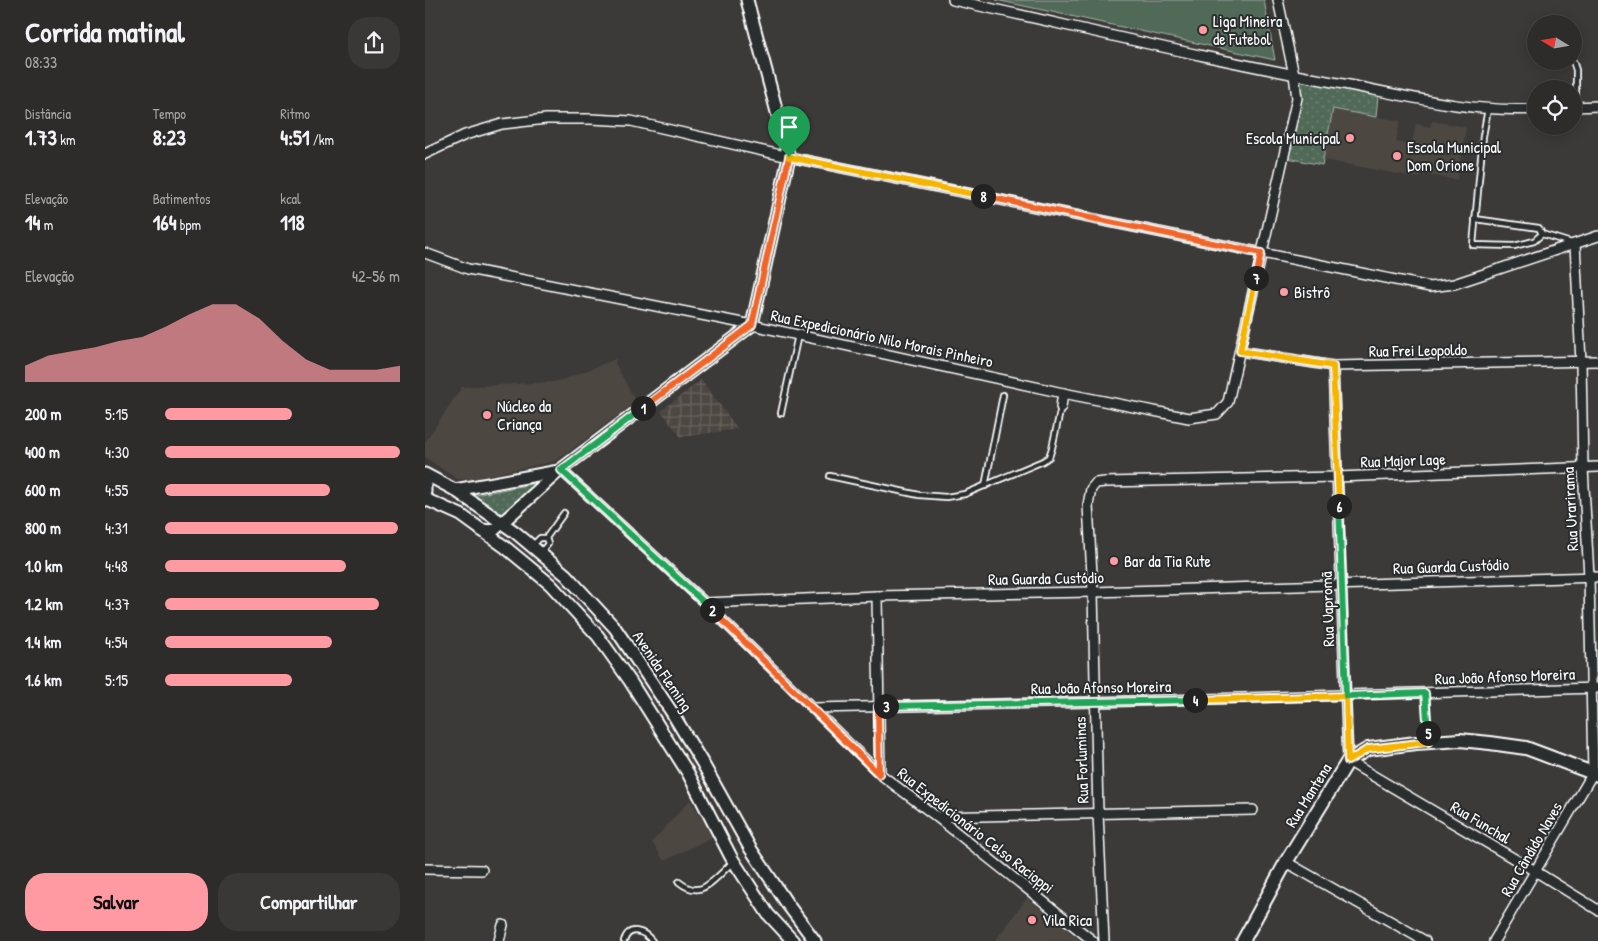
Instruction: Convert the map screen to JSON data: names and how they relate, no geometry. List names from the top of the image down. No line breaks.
{"streets":{"main road":["Rua Mantena"],"street":["Rua Expedicionário Nilo Morais Pinheiro","Rua Frei Leopoldo","Rua Major Lage","Rua Urarirama","Rua Guarda Custódio","Rua Uapromã","Avenida Fleming","Rua João Afonso Moreira","Rua Forluminas","Rua Funchal","Rua Expedicionário Celso Racioppi","Rua Cândido Naves"]},"crossings":[["Rua Expedicionário Nilo Morais Pinheiro","Rua Frei Leopoldo"],["Rua Frei Leopoldo","Rua Urarirama"],["Rua Frei Leopoldo","Rua Uapromã"],["Rua Major Lage","Rua Urarirama"],["Rua Major Lage","Rua Uapromã"],["Rua Major Lage","Rua Forluminas"],["Rua Urarirama","Rua Guarda Custódio"],["Rua Urarirama","Rua João Afonso Moreira"],["Rua Urarirama","Rua Mantena"],["Rua Urarirama","Rua Cândido Naves"],["Rua Guarda Custódio","Rua Uapromã"],["Rua Guarda Custódio","Rua Forluminas"],["Rua Guarda Custódio","Rua Expedicionário Celso Racioppi"],["Rua Uapromã","Rua João Afonso Moreira"],["Rua Uapromã","Rua Mantena"],["Rua Uapromã","Rua Funchal"],["Rua João Afonso Moreira","Rua Forluminas"],["Rua João Afonso Moreira","Rua Expedicionário Celso Racioppi"],["Rua Mantena","Rua Funchal"],["Rua Mantena","Rua Cândido Naves"],["Rua Funchal","Rua Cândido Naves"]],"places":["Liga Mineira de Futebol","Escola Municipal","Escola Municipal Dom Orione","Bistrô","Núcleo da Criança","Bar da Tia Rute","Vila Rica"],"north":"left","page":{"heading":["Corrida matinal","08:33"],"stats":[["Distância","1.73 km"],["Tempo","8:23"],["Ritmo","4:51 /km"],["Elevação","14 m"],["Batimentos","164 bpm"],["kcal","118"]],"pins":["8","7","1","6","2","4","3","5"],"chart":["Elevação","42–56 m"],"list":[{"name":"200 m","note":"5:15"},{"name":"400 m","note":"4:30"},{"name":"600 m","note":"4:55"},{"name":"800 m","note":"4:31"},{"name":"1.0 km","note":"4:48"},{"name":"1.2 km","note":"4:37"},{"name":"1.4 km","note":"4:54"},{"name":"1.6 km","note":"5:15"}],"buttons":["Salvar","Compartilhar"]}}
